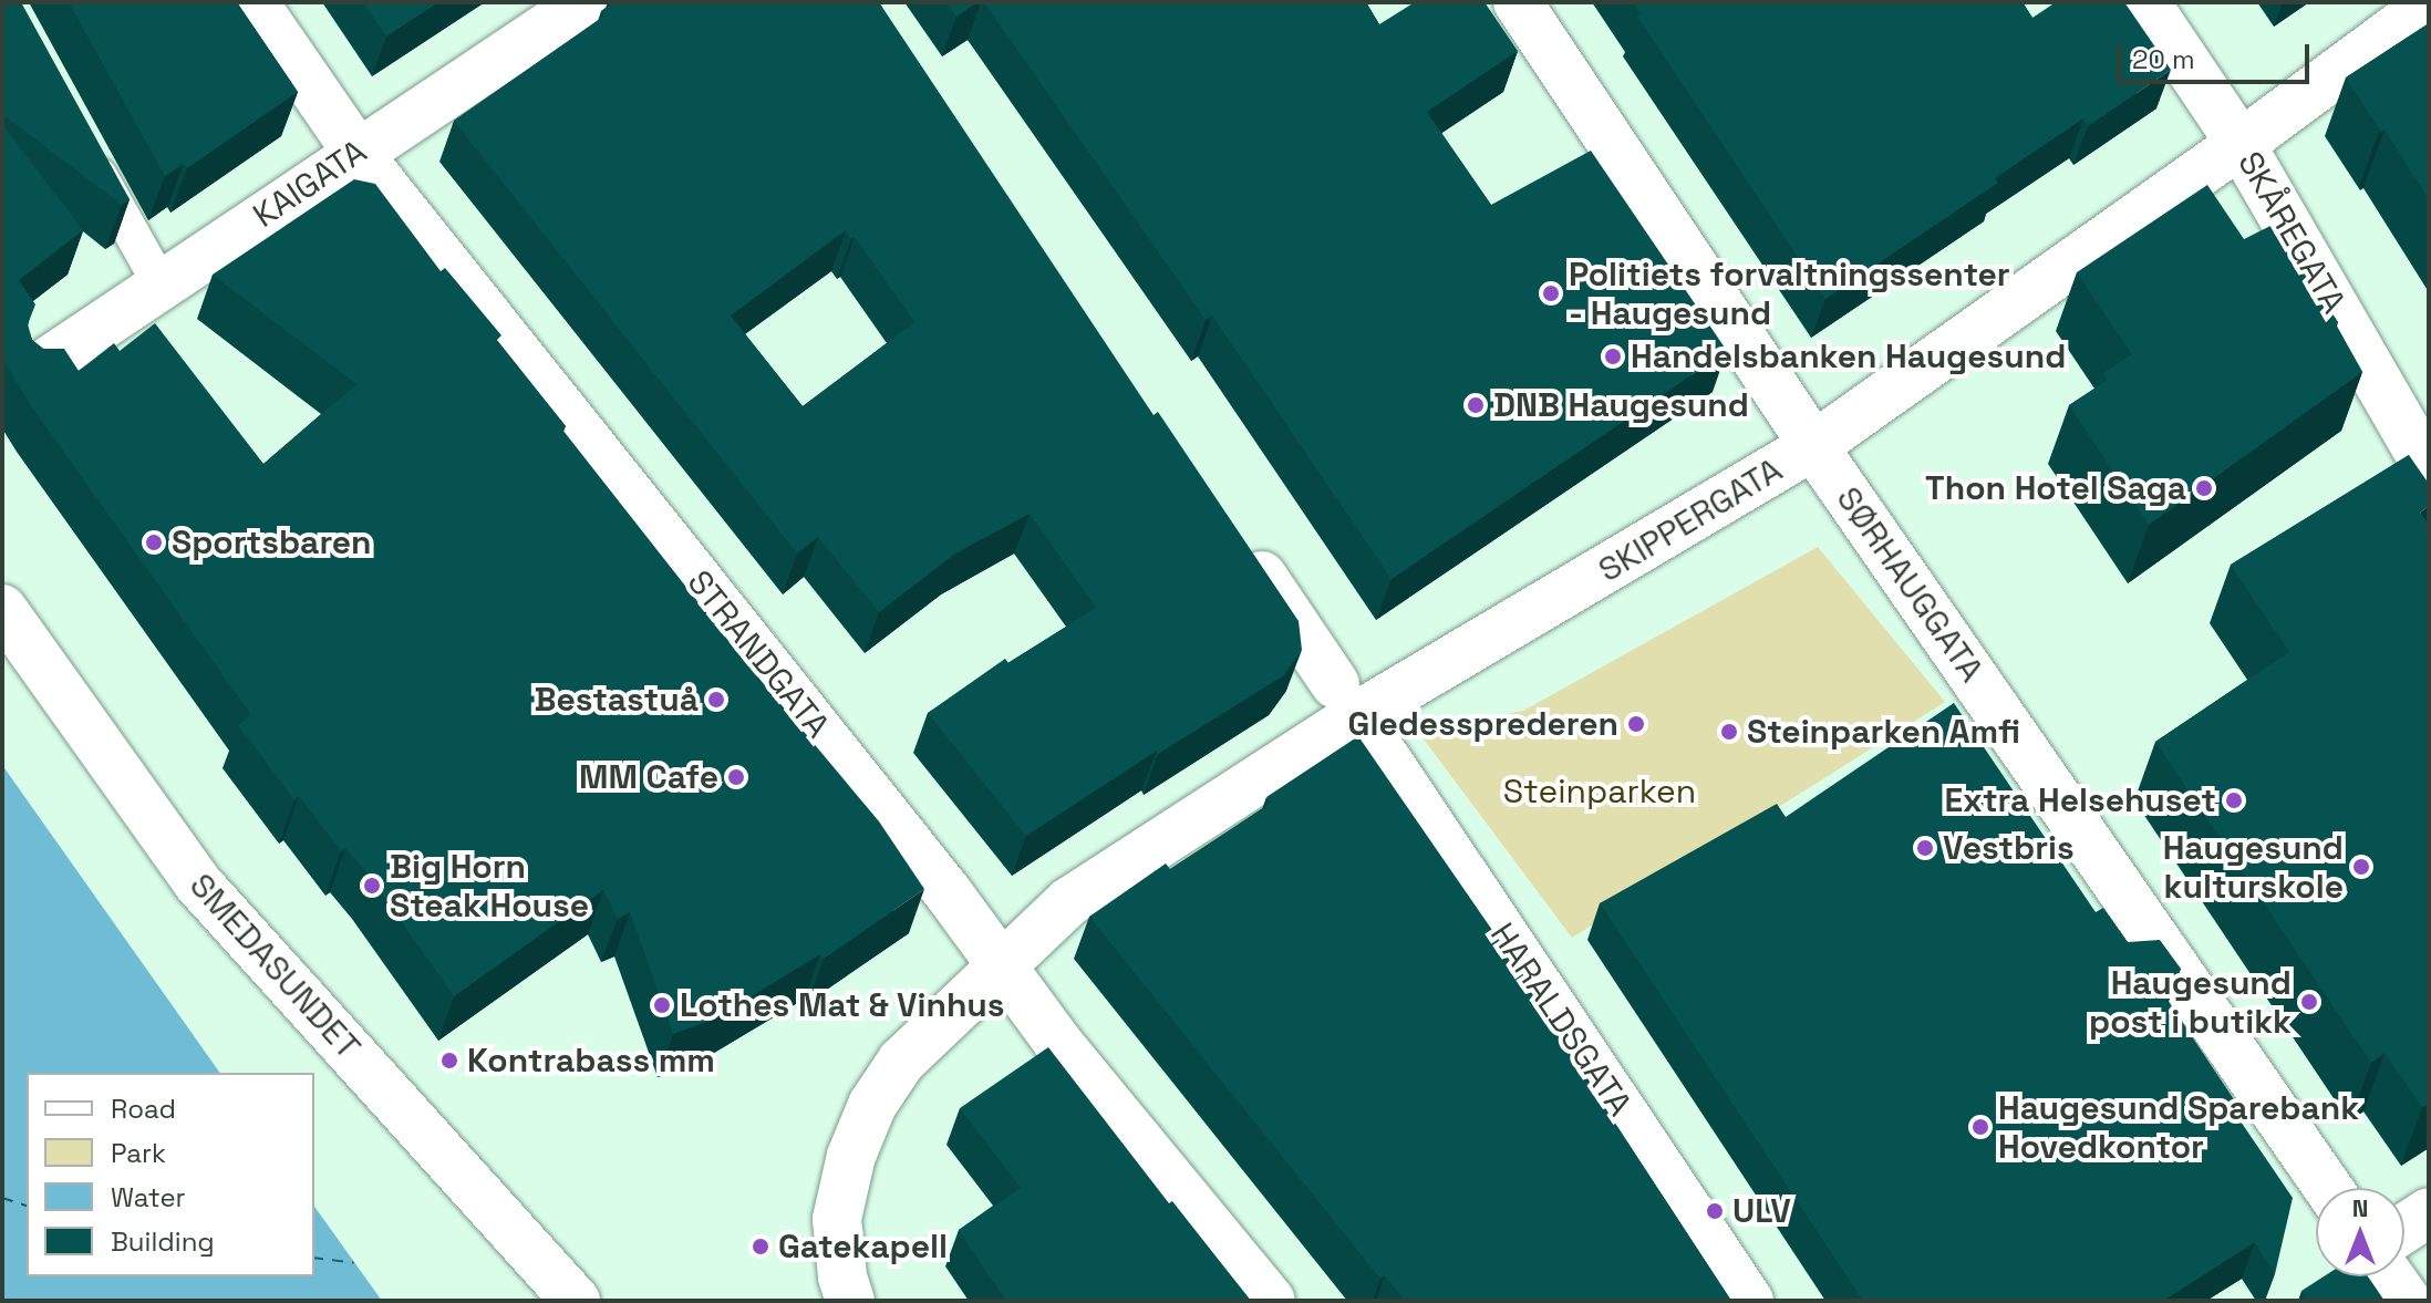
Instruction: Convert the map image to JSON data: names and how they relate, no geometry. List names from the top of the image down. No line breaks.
{"streets":{"street":["KAIGATA","SKÅREGATA","SKIPPERGATA","SØRHAUGGATA","STRANDGATA","SMEDASUNDET","HARALDSGATA"]},"crossings":[["KAIGATA","STRANDGATA"],["SKÅREGATA","SKIPPERGATA"],["SKIPPERGATA","SØRHAUGGATA"],["SKIPPERGATA","STRANDGATA"]],"parks":["Steinparken"],"places":["Politiets forvaltningssenter - Haugesund","Handelsbanken Haugesund","DNB Haugesund","Thon Hotel Saga","Sportsbaren","Bestastuå","Gledessprederen","Steinparken Amfi","MM Cafe","Extra Helsehuset","Vestbris","Haugesund kulturskole","Big Horn Steak House","Haugesund post i butikk","Lothes Mat & Vinhus","Kontrabass mm","Haugesund Sparebank Hovedkontor","ULV","Gatekapell"],"legend":["Road","Park","Water","Building"],"scale_bar":"20 m","north":"top"}
